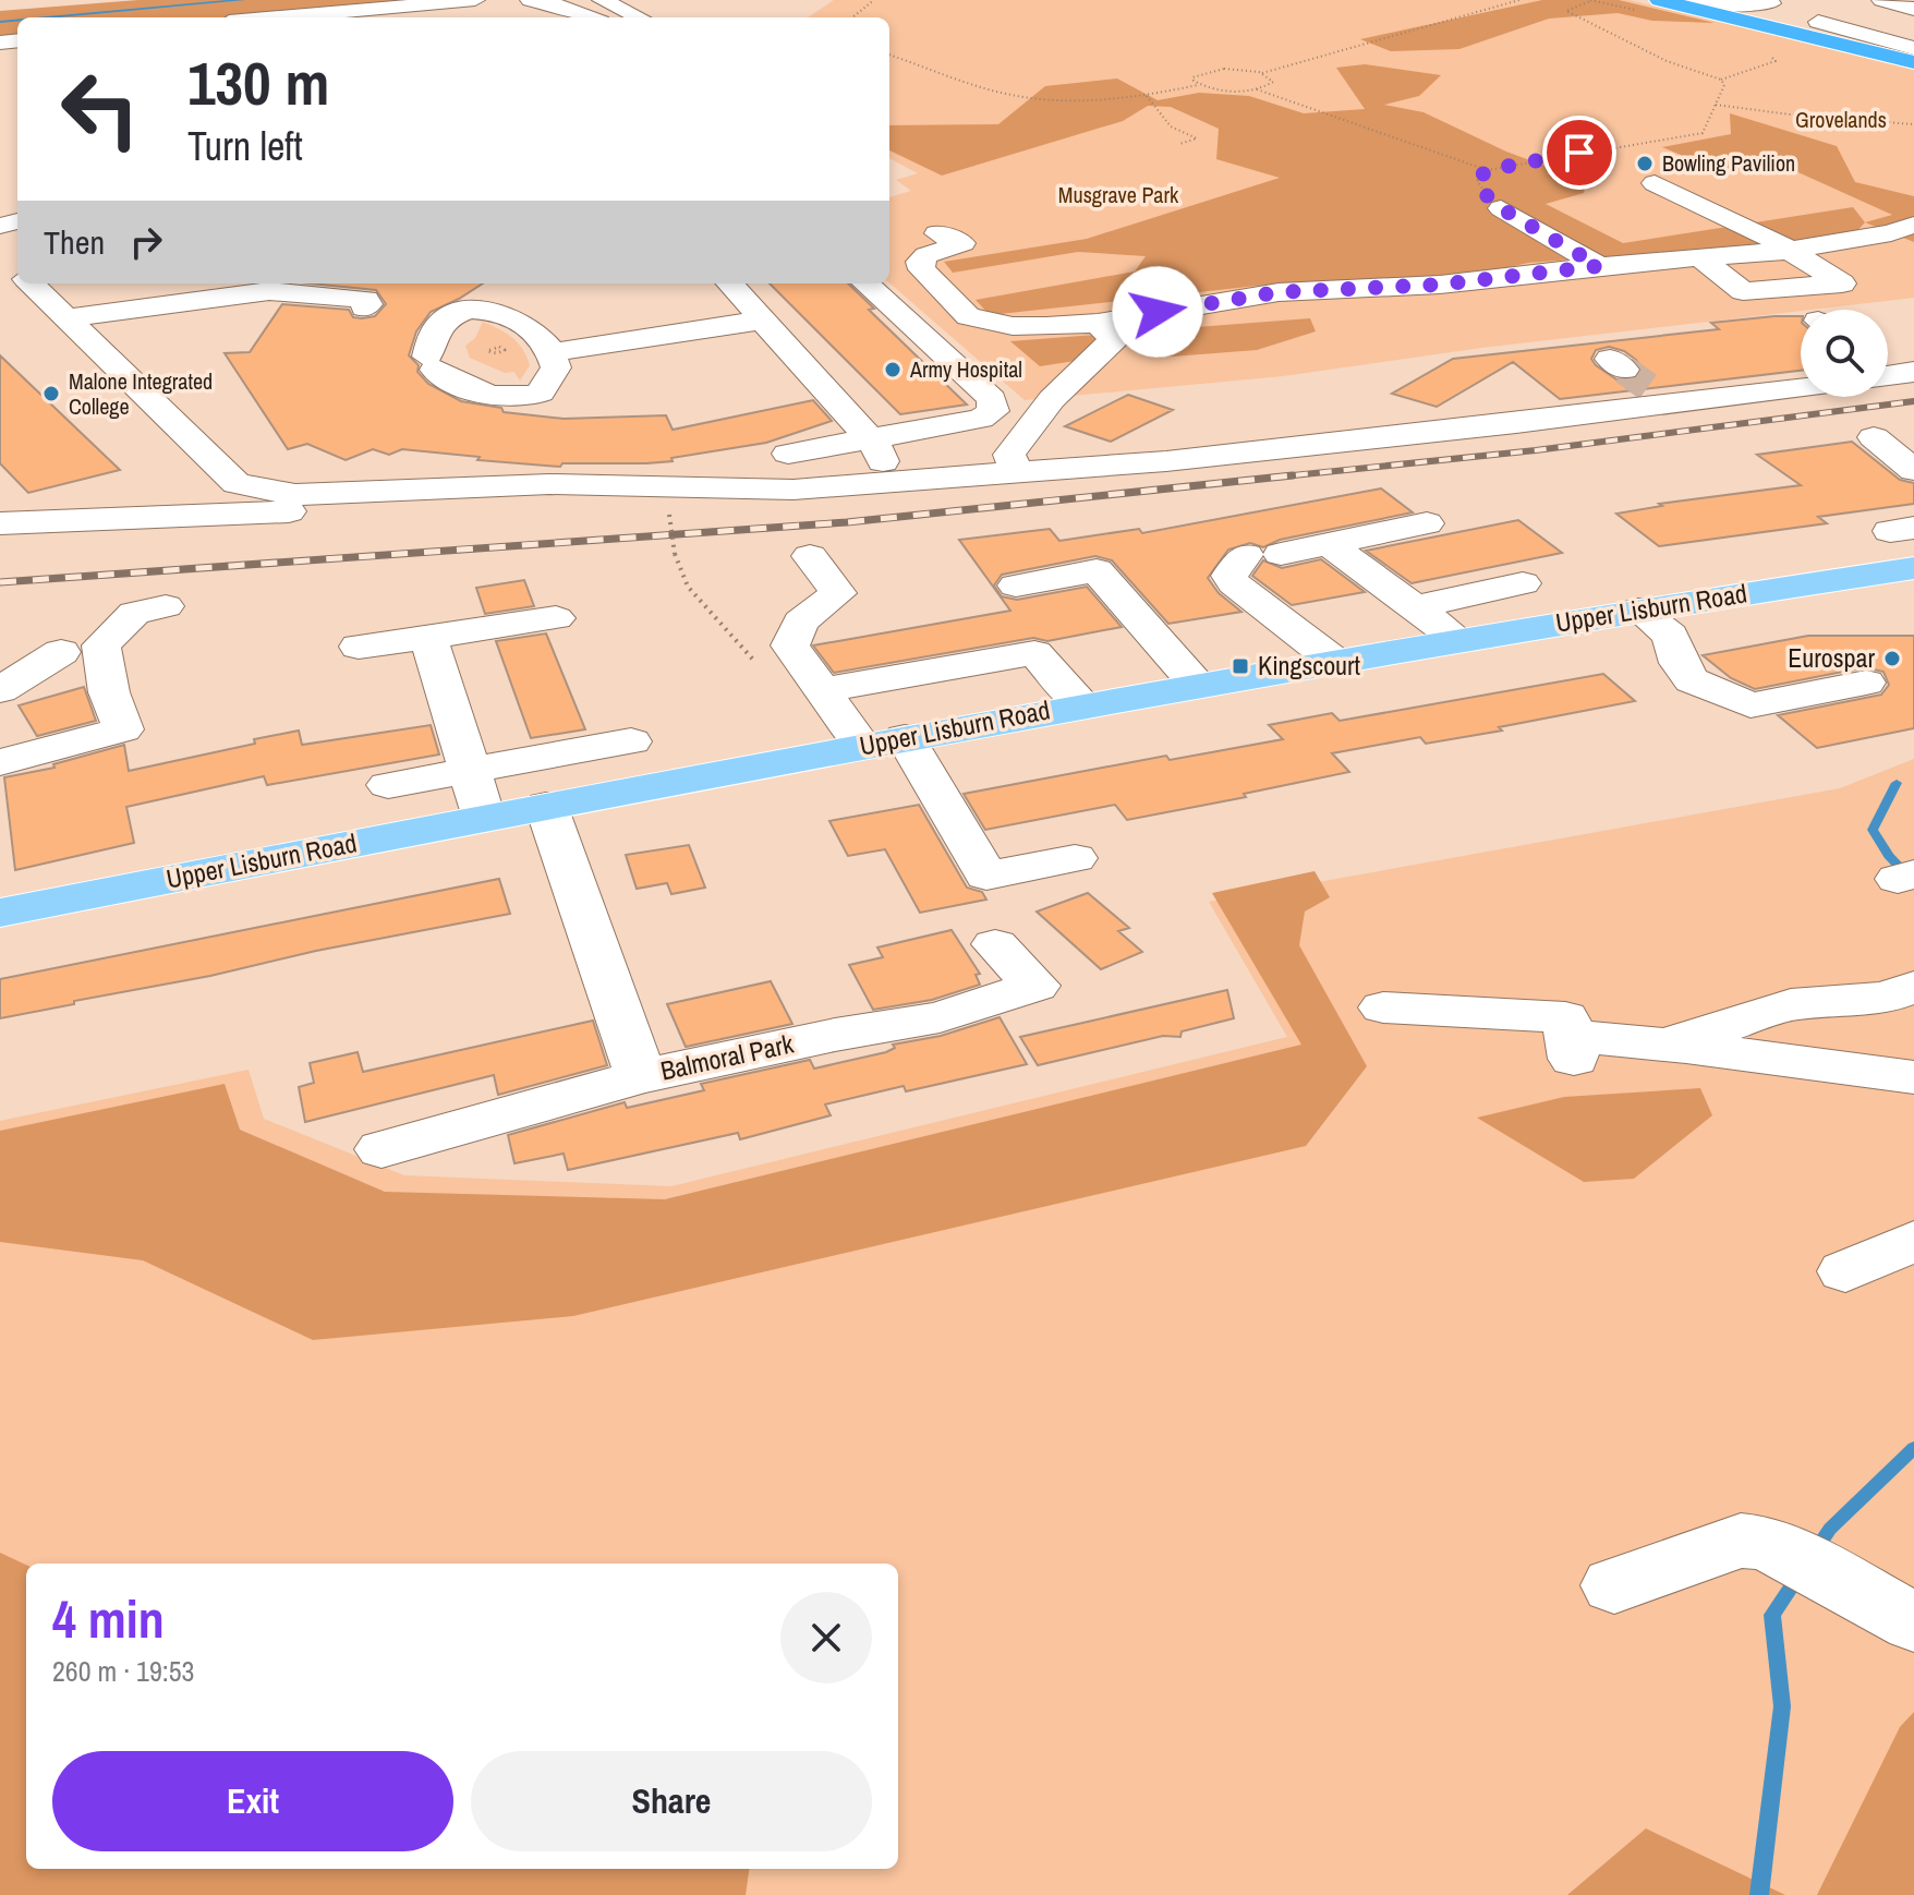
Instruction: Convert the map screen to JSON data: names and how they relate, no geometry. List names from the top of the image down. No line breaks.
{"streets":{"main road":["Upper Lisburn Road"],"street":["Balmoral Park"]},"crossings":[["Upper Lisburn Road","Balmoral Park"]],"parks":["Grovelands","Musgrave Park"],"places":{"other":["Bowling Pavilion","Army Hospital","Malone Integrated College","Eurospar"],"transit":["Kingscourt"]},"page":{"turn":["130 m","Turn left"],"then":"Then","heading":["4 min","260 m · 19:53"],"buttons":["Exit","Share"]}}
